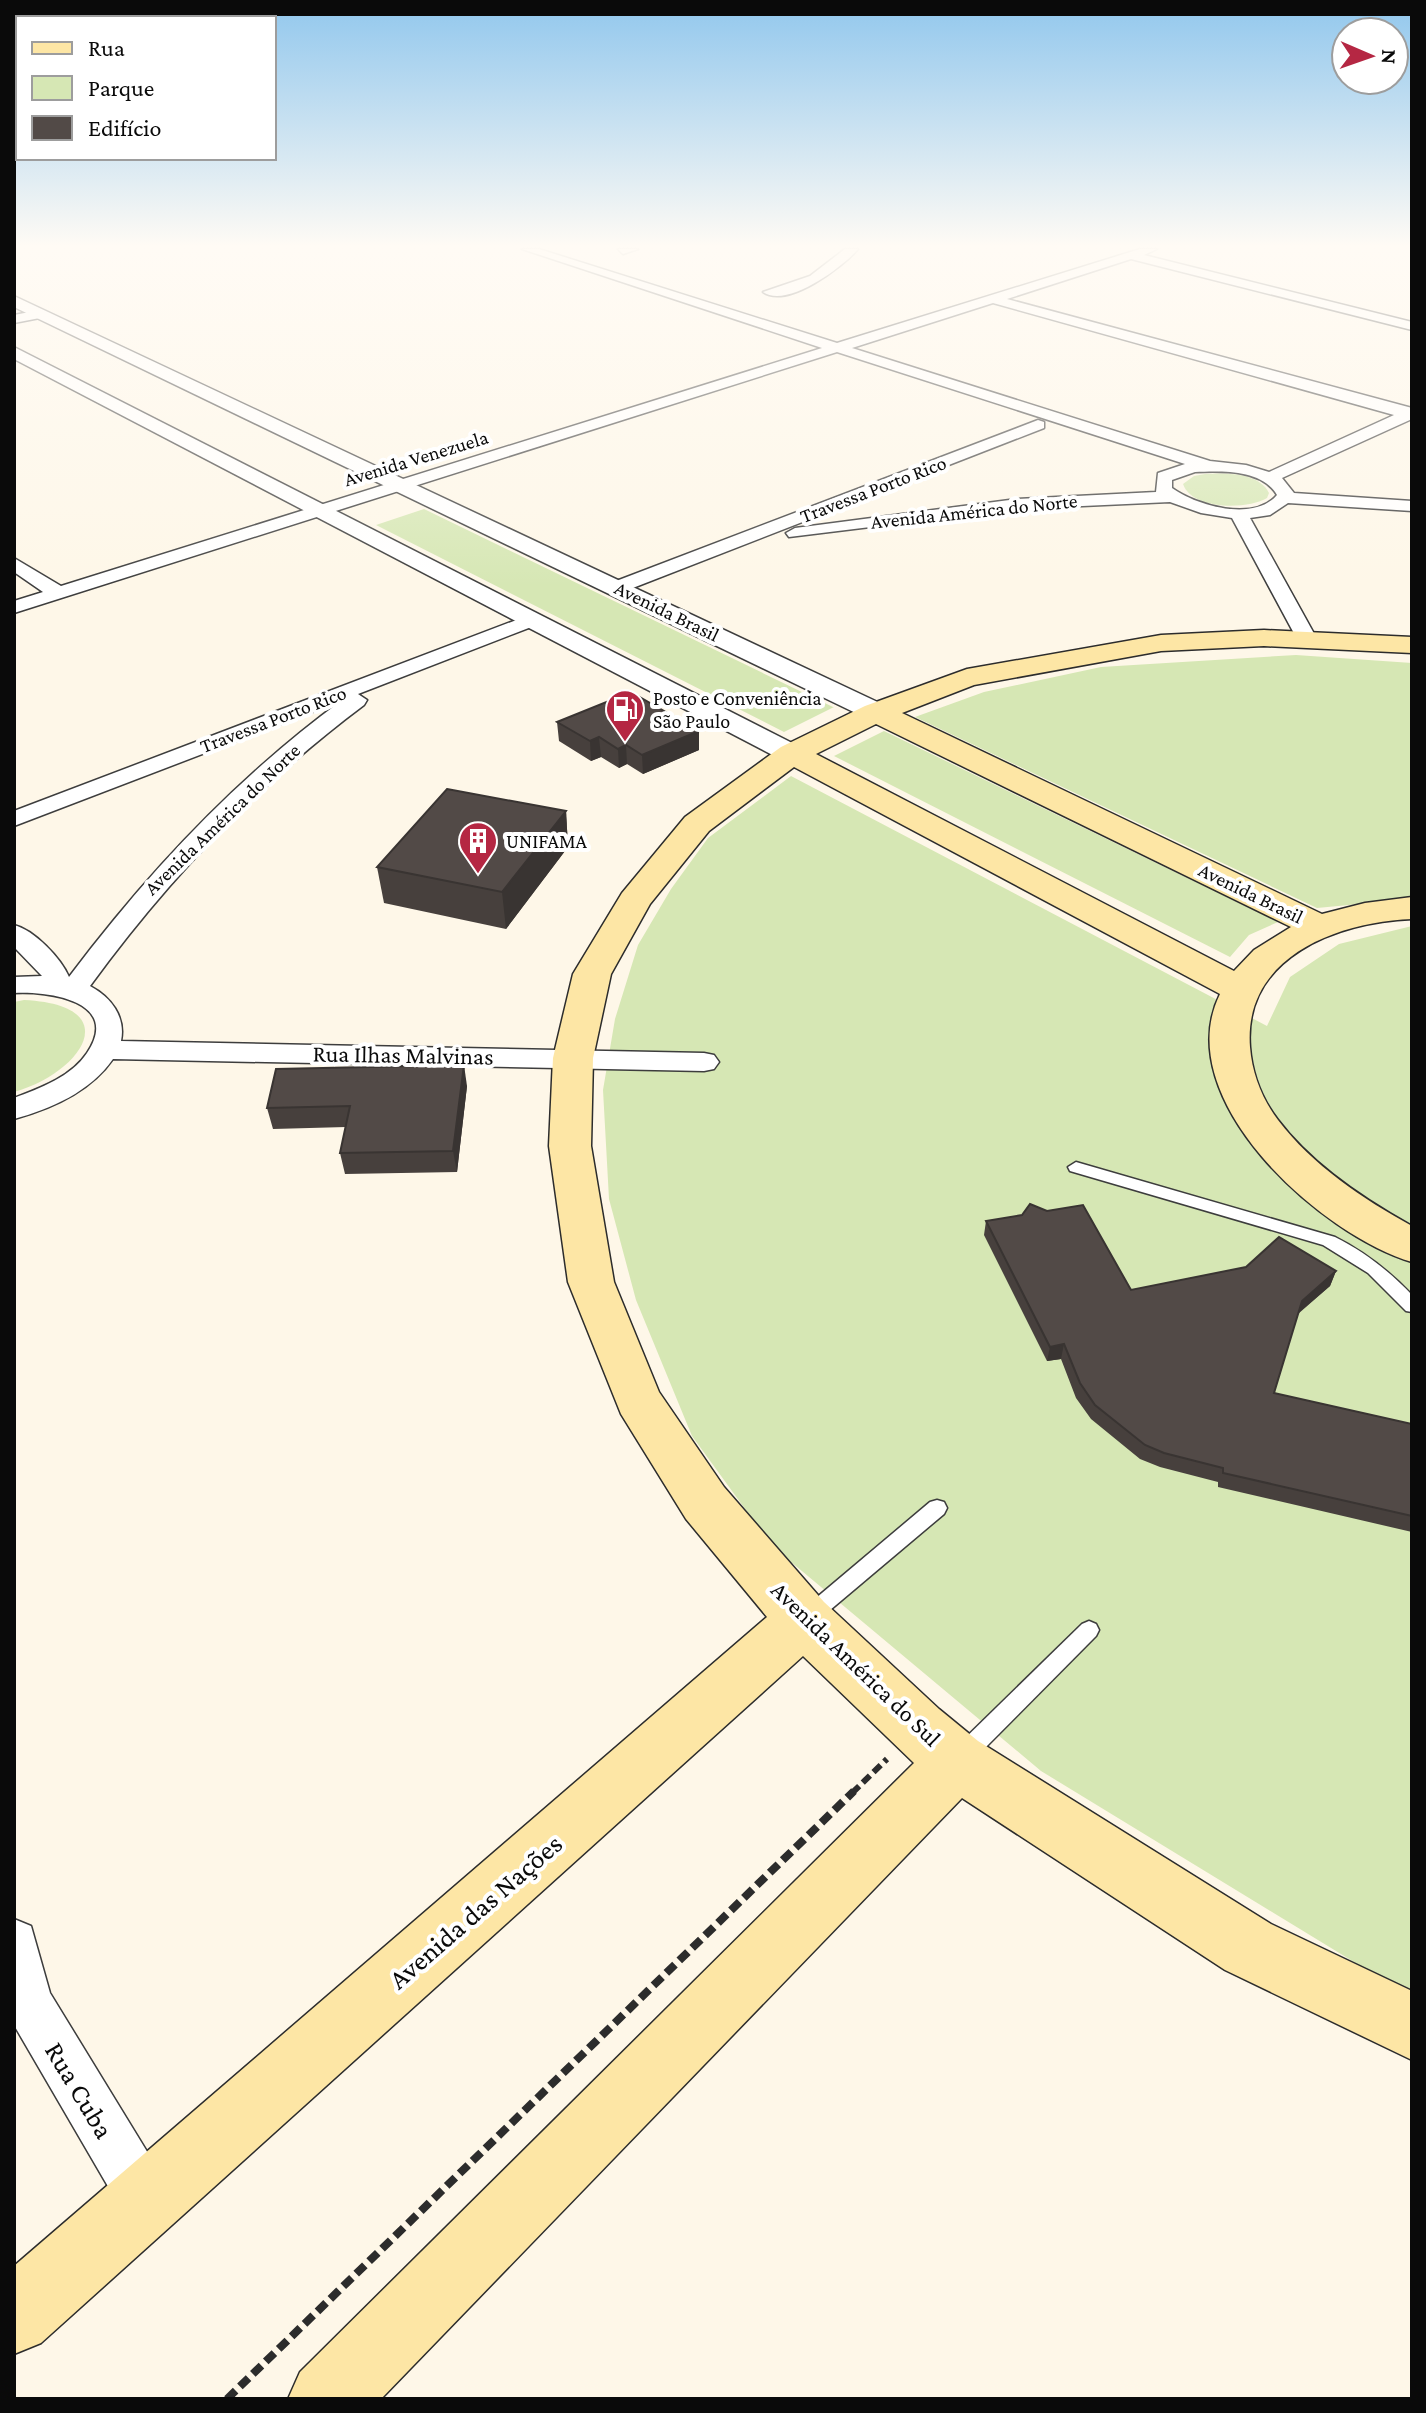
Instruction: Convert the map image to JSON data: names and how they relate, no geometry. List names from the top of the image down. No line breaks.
{"streets":{"main road":["Avenida Brasil","Avenida América do Sul","Avenida das Nações"],"street":["Avenida Venezuela","Travessa Porto Rico","Avenida América do Norte","Rua Ilhas Malvinas","Rua Cuba"]},"crossings":[["Avenida Venezuela","Avenida Brasil"],["Travessa Porto Rico","Avenida América do Norte"],["Travessa Porto Rico","Avenida Brasil"],["Avenida Brasil","Avenida América do Sul"],["Rua Ilhas Malvinas","Avenida América do Sul"],["Avenida América do Sul","Avenida das Nações"],["Avenida das Nações","Rua Cuba"]],"places":{"fuel station":["Posto e Conveniência São Paulo"],"building":["UNIFAMA"]},"legend":["Rua","Parque","Edifício"],"north":"right"}
